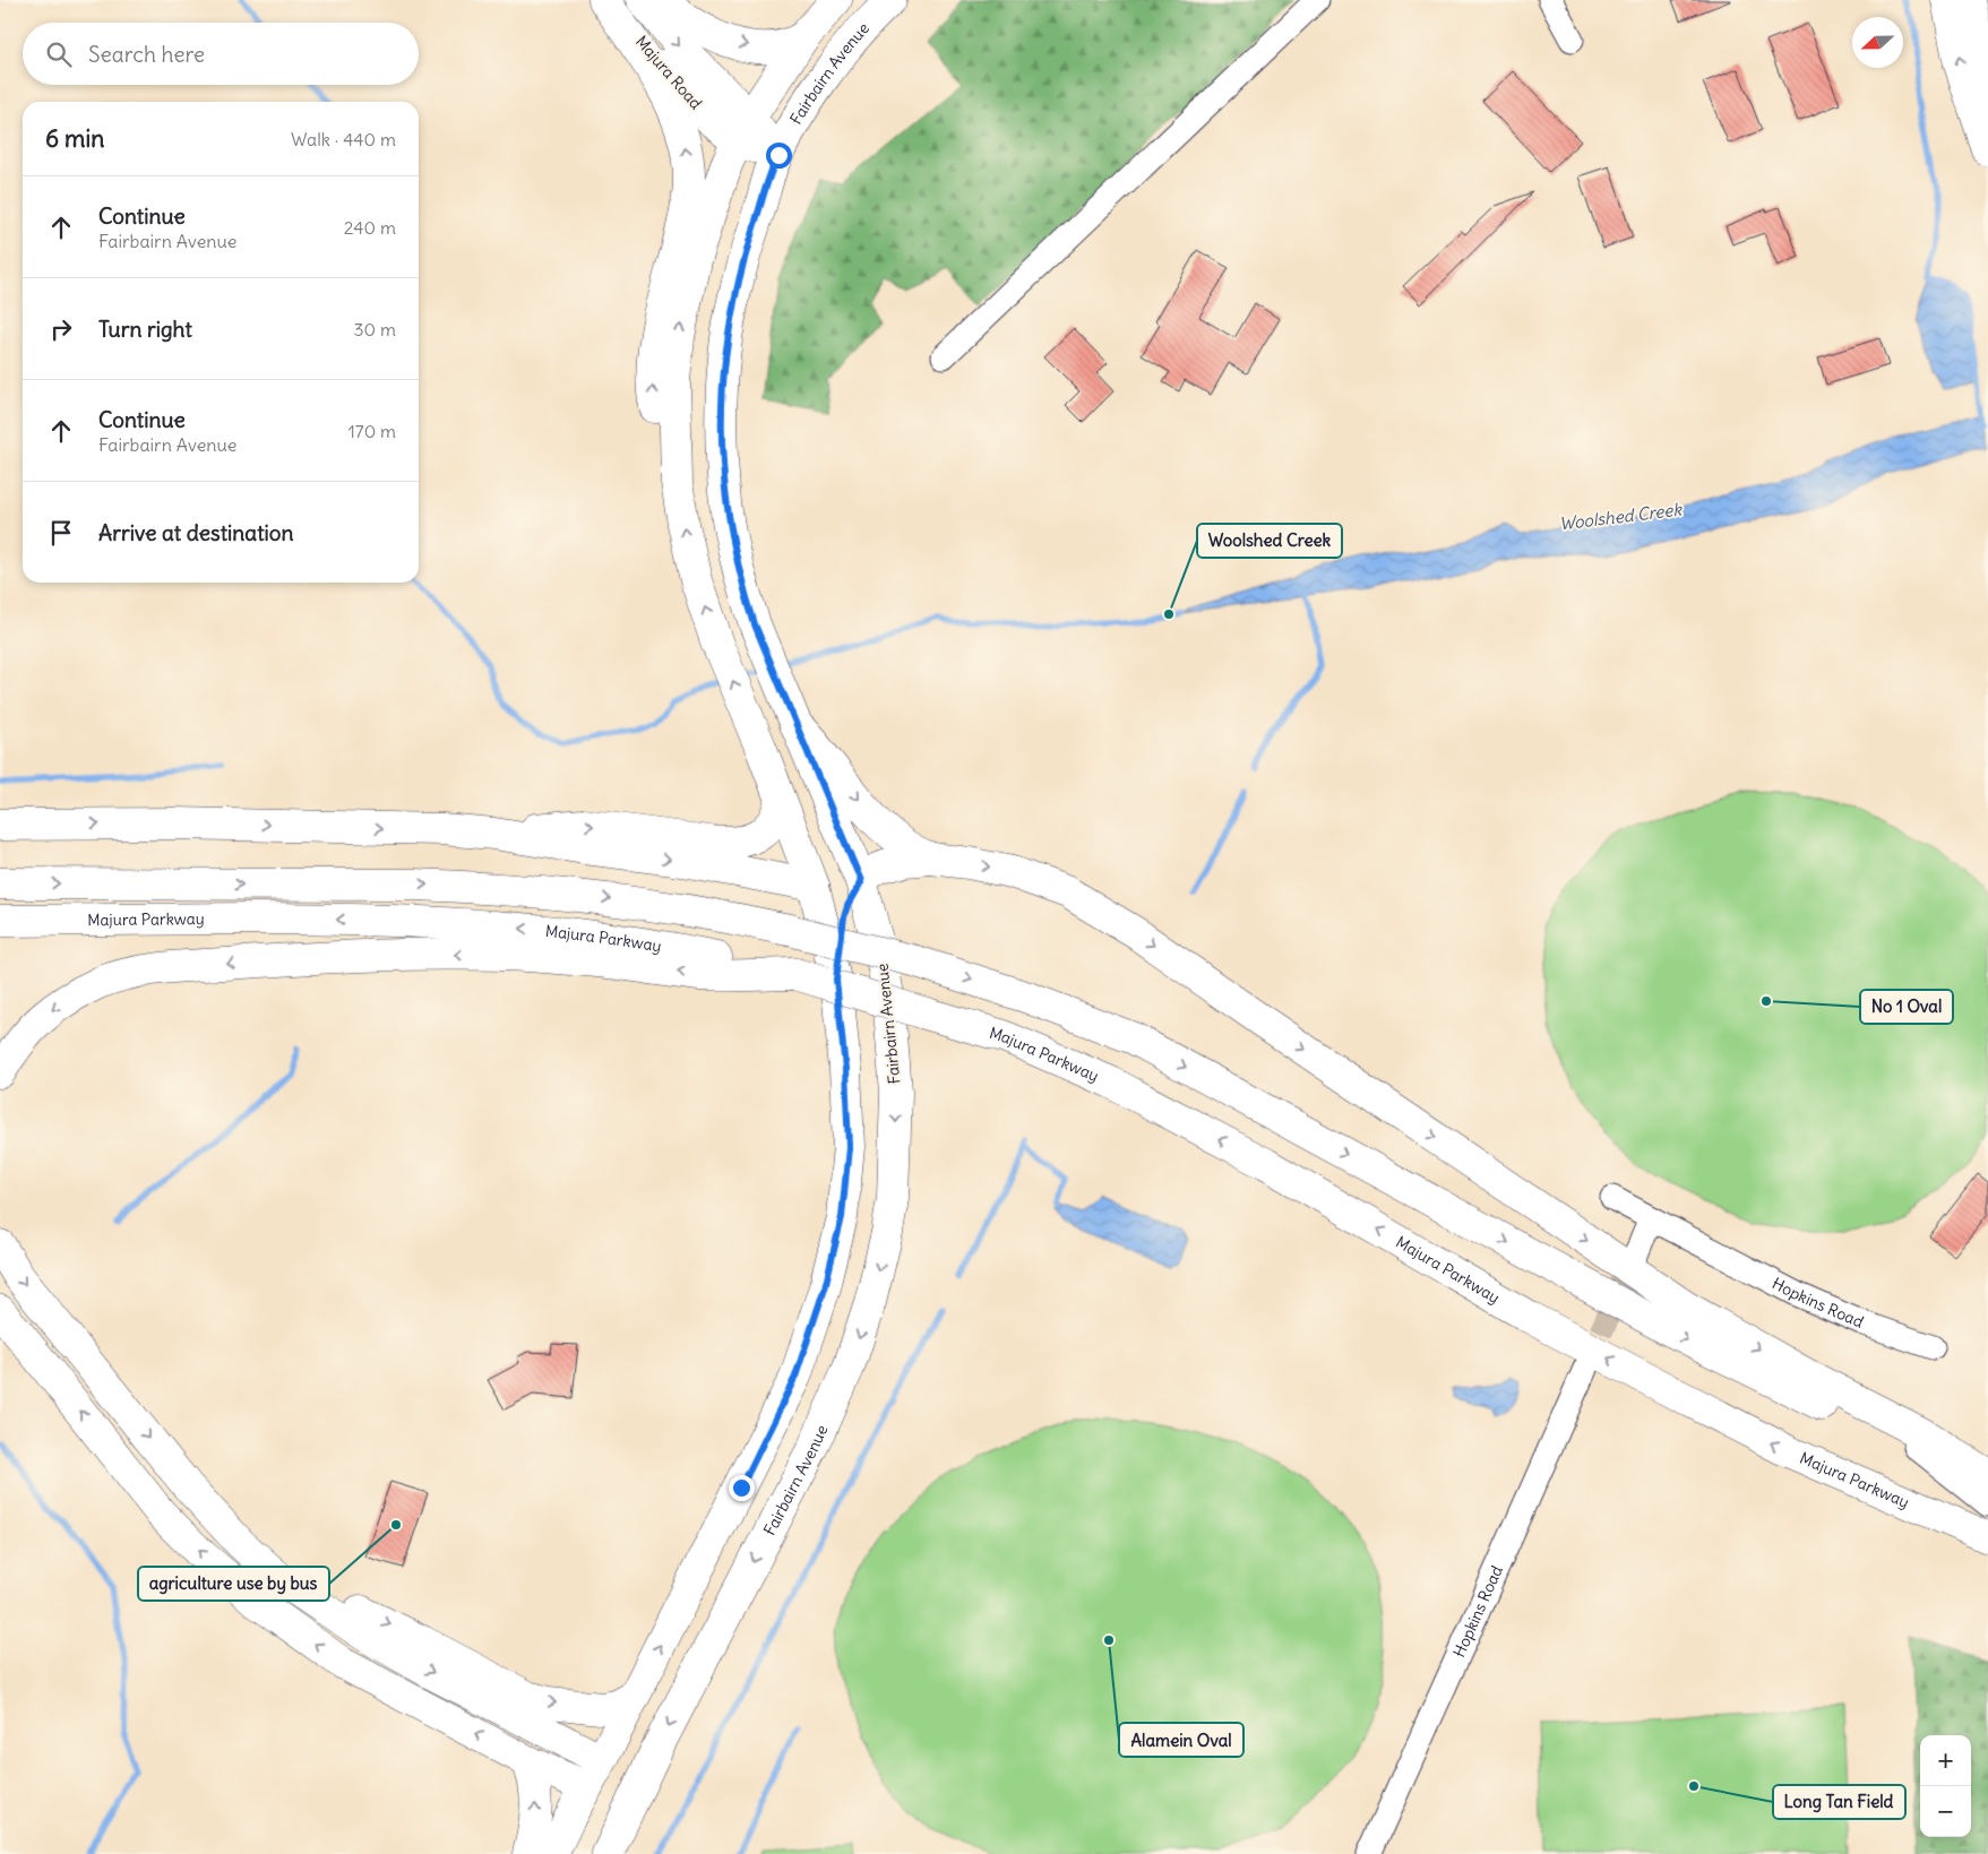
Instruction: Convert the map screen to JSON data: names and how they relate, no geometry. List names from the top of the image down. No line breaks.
{"streets":{"main road":["Majura Road","Fairbairn Avenue","Majura Parkway"],"street":["Hopkins Road"]},"water":["Woolshed Creek"],"places":["Woolshed Creek","No 1 Oval","agriculture use by bus","Alamein Oval","Long Tan Field"],"north":"left","page":{"search":"Search here","heading":["6 min","Walk · 440 m"],"list":[["Continue","Fairbairn Avenue","240 m"],["Turn right","30 m"],["Continue","Fairbairn Avenue","170 m"],"Arrive at destination"],"map_buttons":["+","−"]}}
